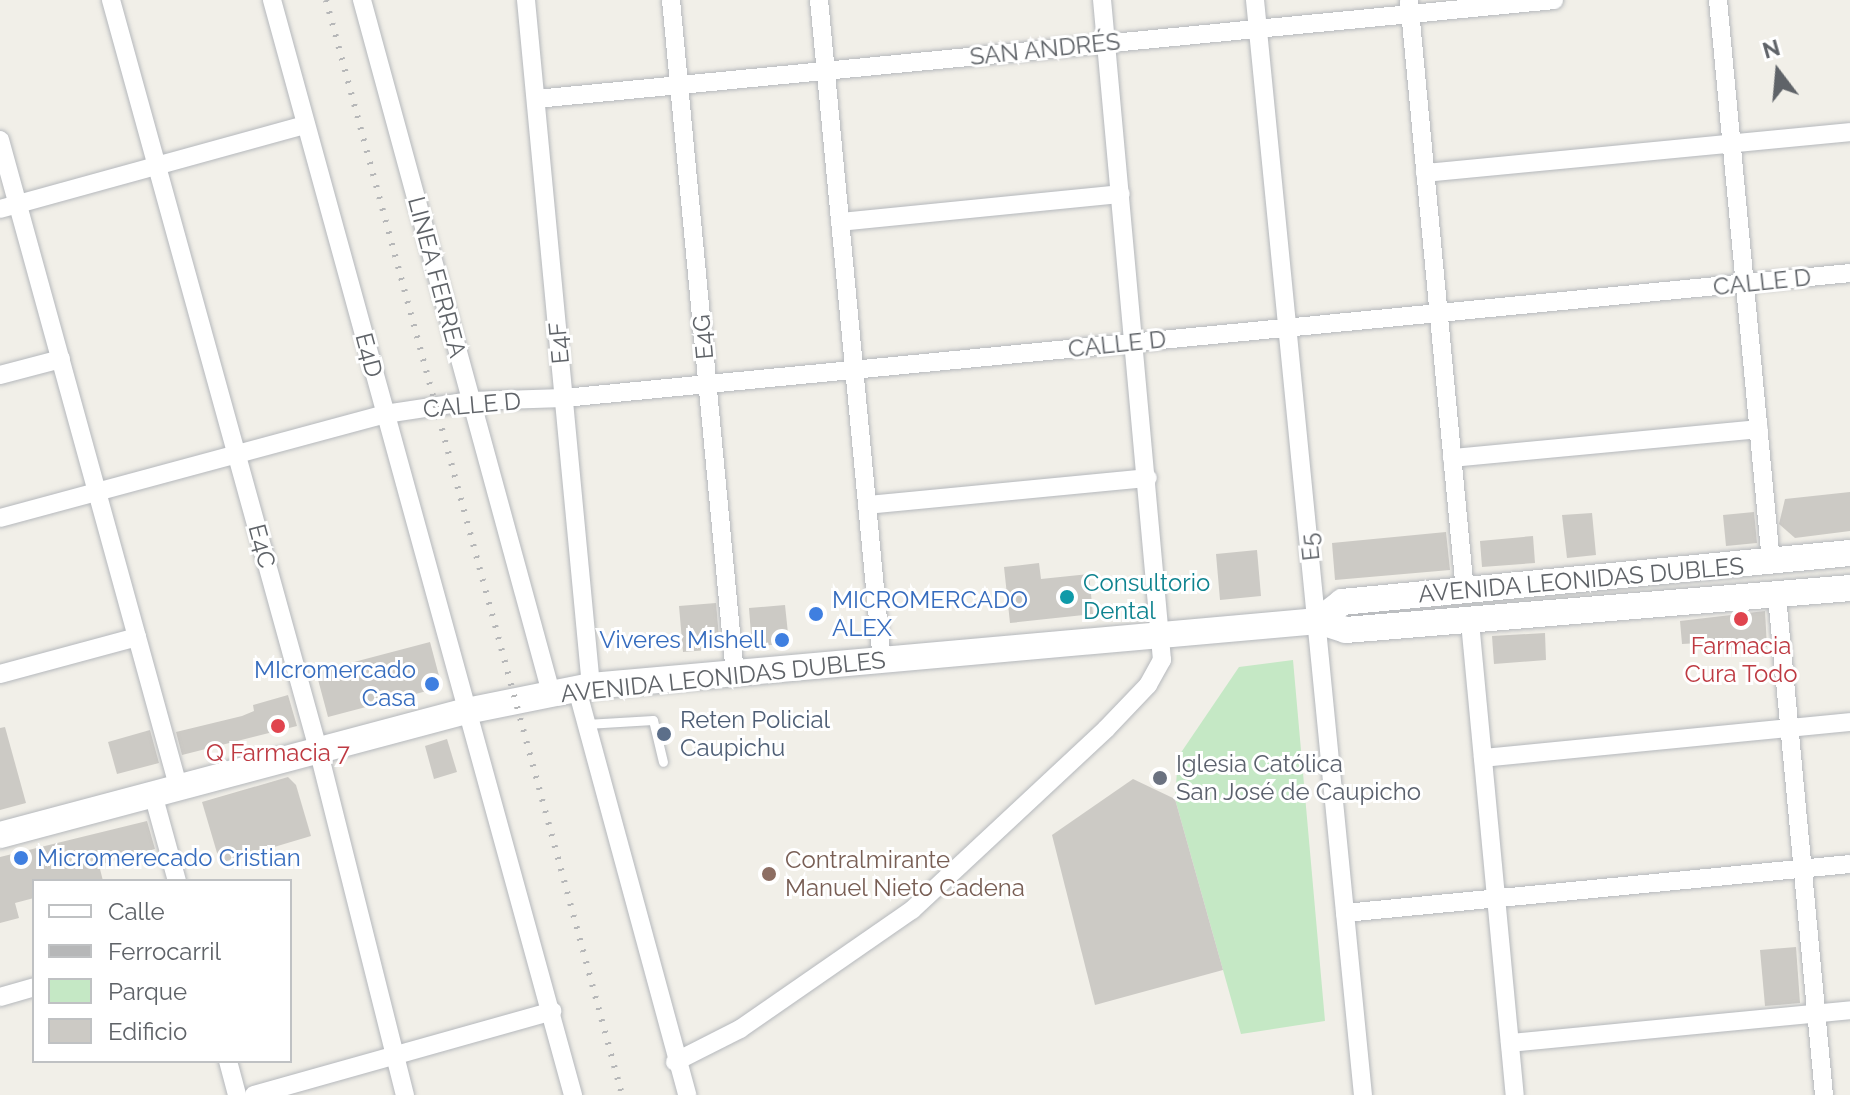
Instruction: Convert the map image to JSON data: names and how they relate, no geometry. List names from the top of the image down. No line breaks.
{"streets":{"main road":["AVENIDA LEONIDAS DUBLES"],"street":["SAN ANDRÉS","LINEA FERREA","CALLE D","E4G","E4F","E4D","E4C","E5"]},"crossings":[["SAN ANDRÉS","E4G"],["SAN ANDRÉS","E4F"],["SAN ANDRÉS","E5"],["LINEA FERREA","CALLE D"],["LINEA FERREA","E4F"],["LINEA FERREA","AVENIDA LEONIDAS DUBLES"],["CALLE D","E4G"],["CALLE D","E4F"],["CALLE D","E4D"],["CALLE D","E4C"],["CALLE D","E5"],["E4G","AVENIDA LEONIDAS DUBLES"],["E4F","AVENIDA LEONIDAS DUBLES"],["E4D","AVENIDA LEONIDAS DUBLES"],["E4C","AVENIDA LEONIDAS DUBLES"],["E5","AVENIDA LEONIDAS DUBLES"]],"places":["Consultorio Dental","MICROMERCADO ALEX","Farmacia Cura Todo","Viveres Mishell","MIcromercado Casa","Q Farmacia 7","Reten Policial Caupichu","Iglesia Católica San José de Caupicho","Micromerecado Cristian","Contralmirante Manuel Nieto Cadena"],"legend":["Calle","Ferrocarril","Parque","Edificio"],"north":"top"}
